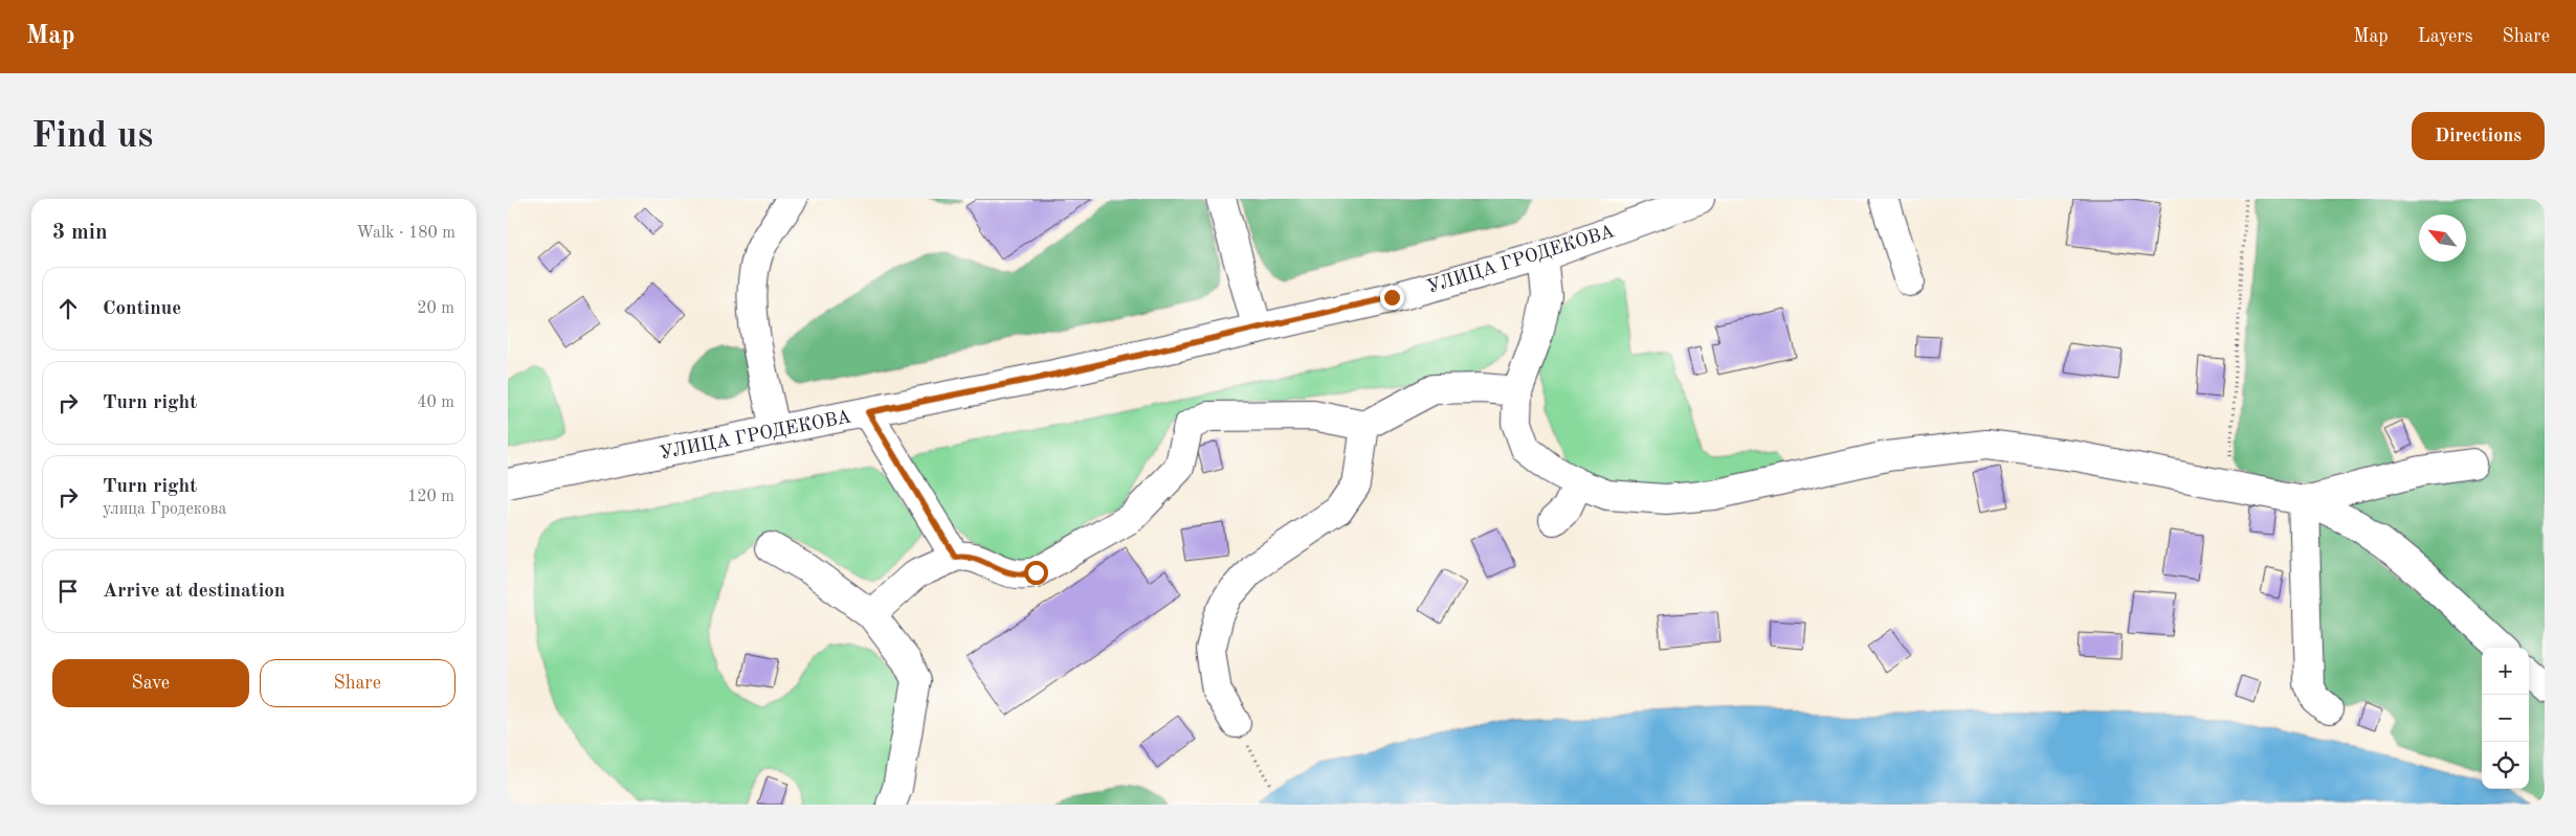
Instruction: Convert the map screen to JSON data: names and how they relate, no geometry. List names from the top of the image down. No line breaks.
{"streets":{"main road":["УЛИЦА ГРОДЕКОВА"]},"north":"top left","page":{"header":"Map","nav":["Map","Layers","Share"],"buttons":["Directions",["Save","Share"]],"title":"Find us","heading":["3 min","Walk · 180 m"],"list":[["Continue","20 m"],["Turn right","40 m"],["Turn right","улица Гродекова","120 m"],"Arrive at destination"],"map_buttons":["+","−"]}}
